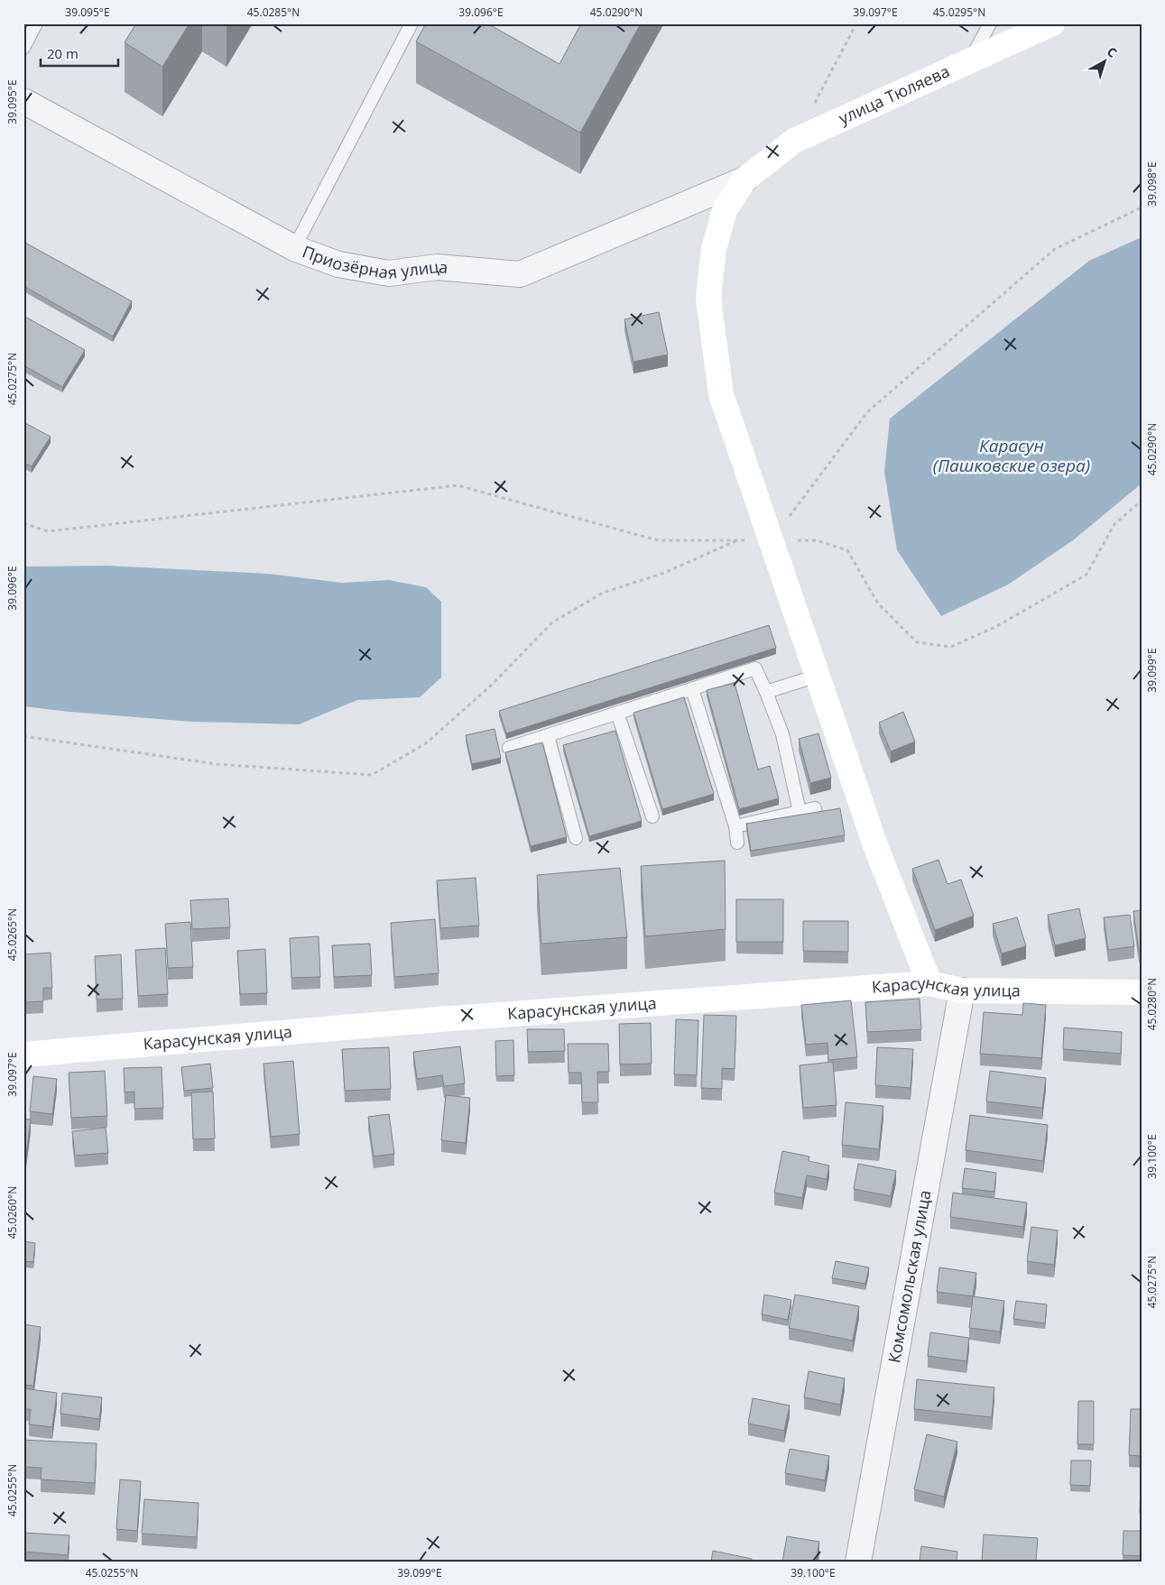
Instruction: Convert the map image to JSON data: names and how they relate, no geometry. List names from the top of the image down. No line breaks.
{"streets":{"street":["улица Тюляева","Приозёрная улица","Карасунская улица","Комсомольская улица"]},"crossings":[["улица Тюляева","Приозёрная улица"],["улица Тюляева","Карасунская улица"],["Карасунская улица","Комсомольская улица"]],"water":["Карасун (Пашковские озера)"],"scale_bar":"20 m","north":"top right","coordinates":["39.095°E","45.0285°N","39.096°E","45.0290°N","39.097°E","45.0295°N","39.098°E","45.0275°N","39.099°E","45.0265°N","45.0280°N","39.100°E","45.0260°N","45.0255°N"]}
